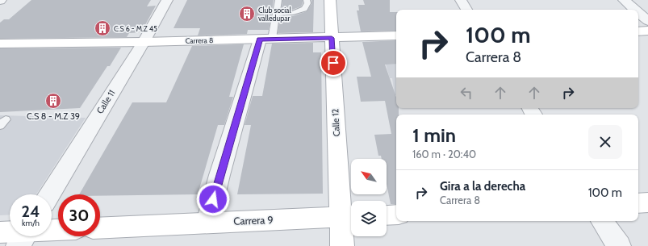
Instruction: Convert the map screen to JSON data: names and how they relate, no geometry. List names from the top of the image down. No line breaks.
{"streets":{"street":["Carrera 8","Calle 11","Calle 12","Carrera 9"]},"crossings":[["Carrera 8","Calle 11"],["Carrera 8","Calle 12"],["Calle 12","Carrera 9"]],"places":{"building":["Club social valledupar","C.S 6 - M.Z 45","C.S 8 - M.Z 39"]},"north":"top left","page":{"turn":["100 m","Carrera 8"],"heading":["1 min","160 m · 20:40"],"list":[{"name":"Gira a la derecha","note":"Carrera 8","value":"100 m"}],"speed":"24 km/h","limit":"30"}}
